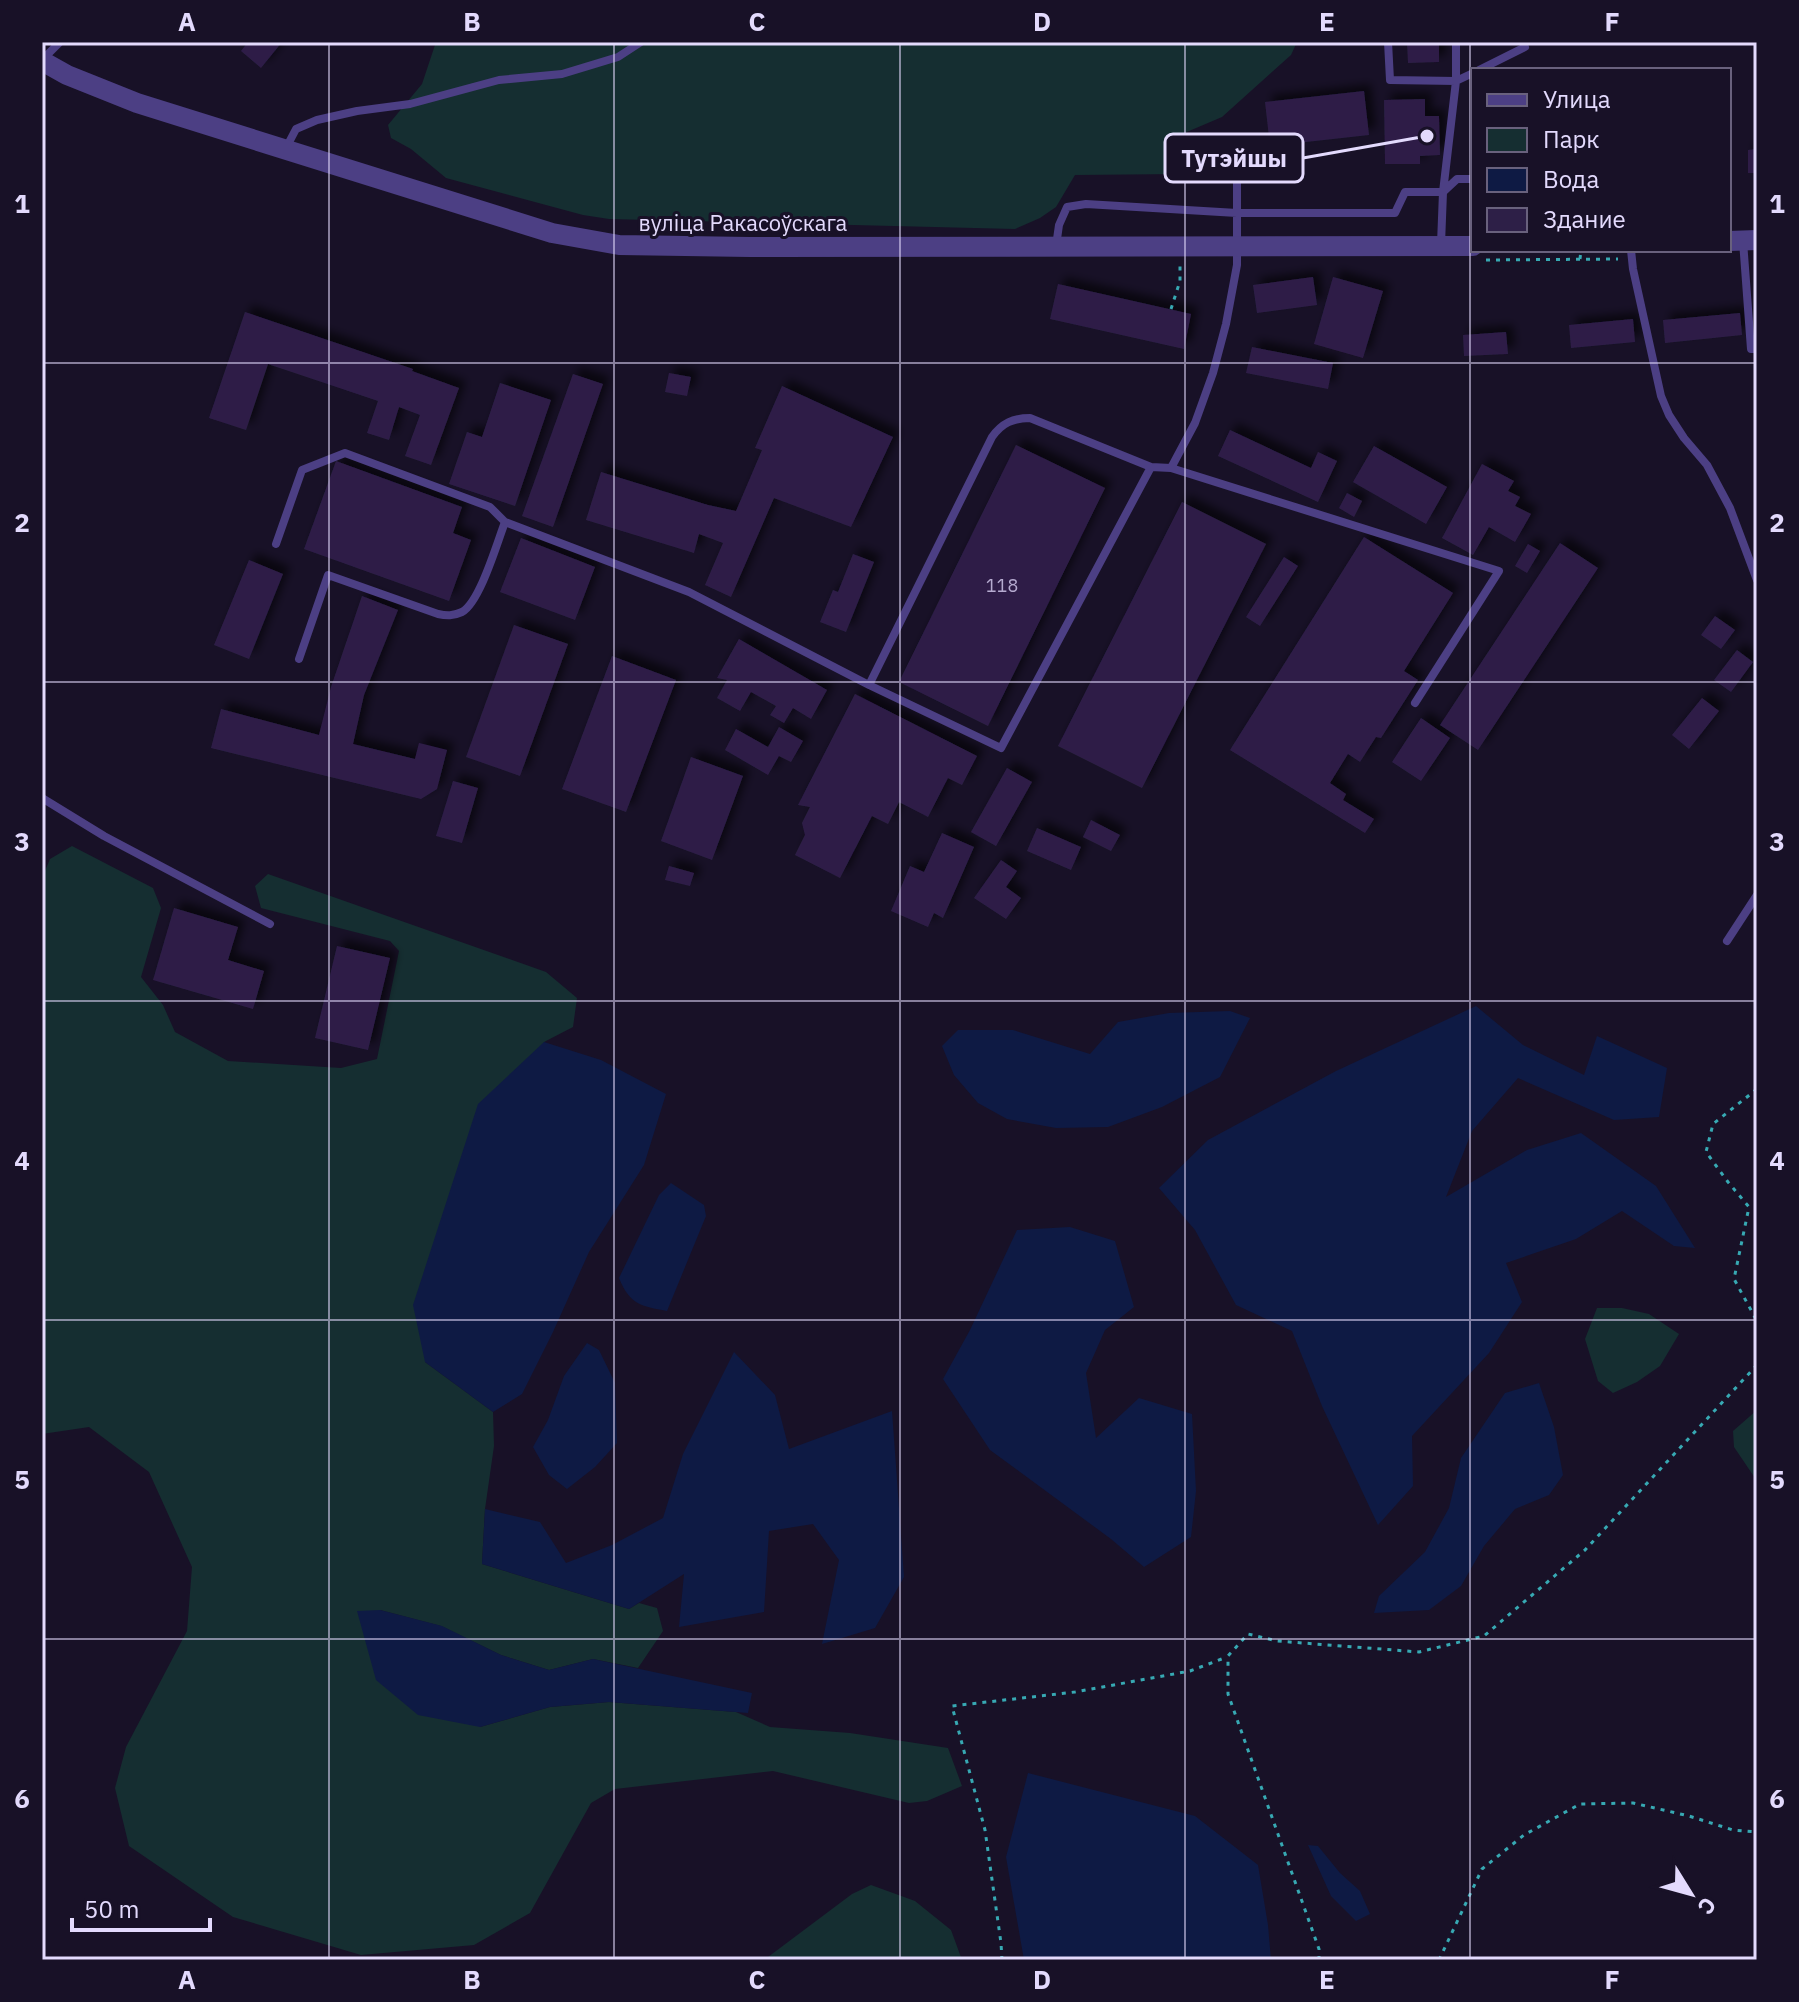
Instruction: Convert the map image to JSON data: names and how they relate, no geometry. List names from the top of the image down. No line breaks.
{"streets":{"street":["вуліца Ракасоўскага"]},"places":["Тутэйшы"],"house_numbers":["118"],"legend":["Улица","Парк","Вода","Здание"],"scale_bar":"50 m","north":"bottom right","grid":{"columns":["A","B","C","D","E","F"],"rows":["1","2","3","4","5","6"]}}
